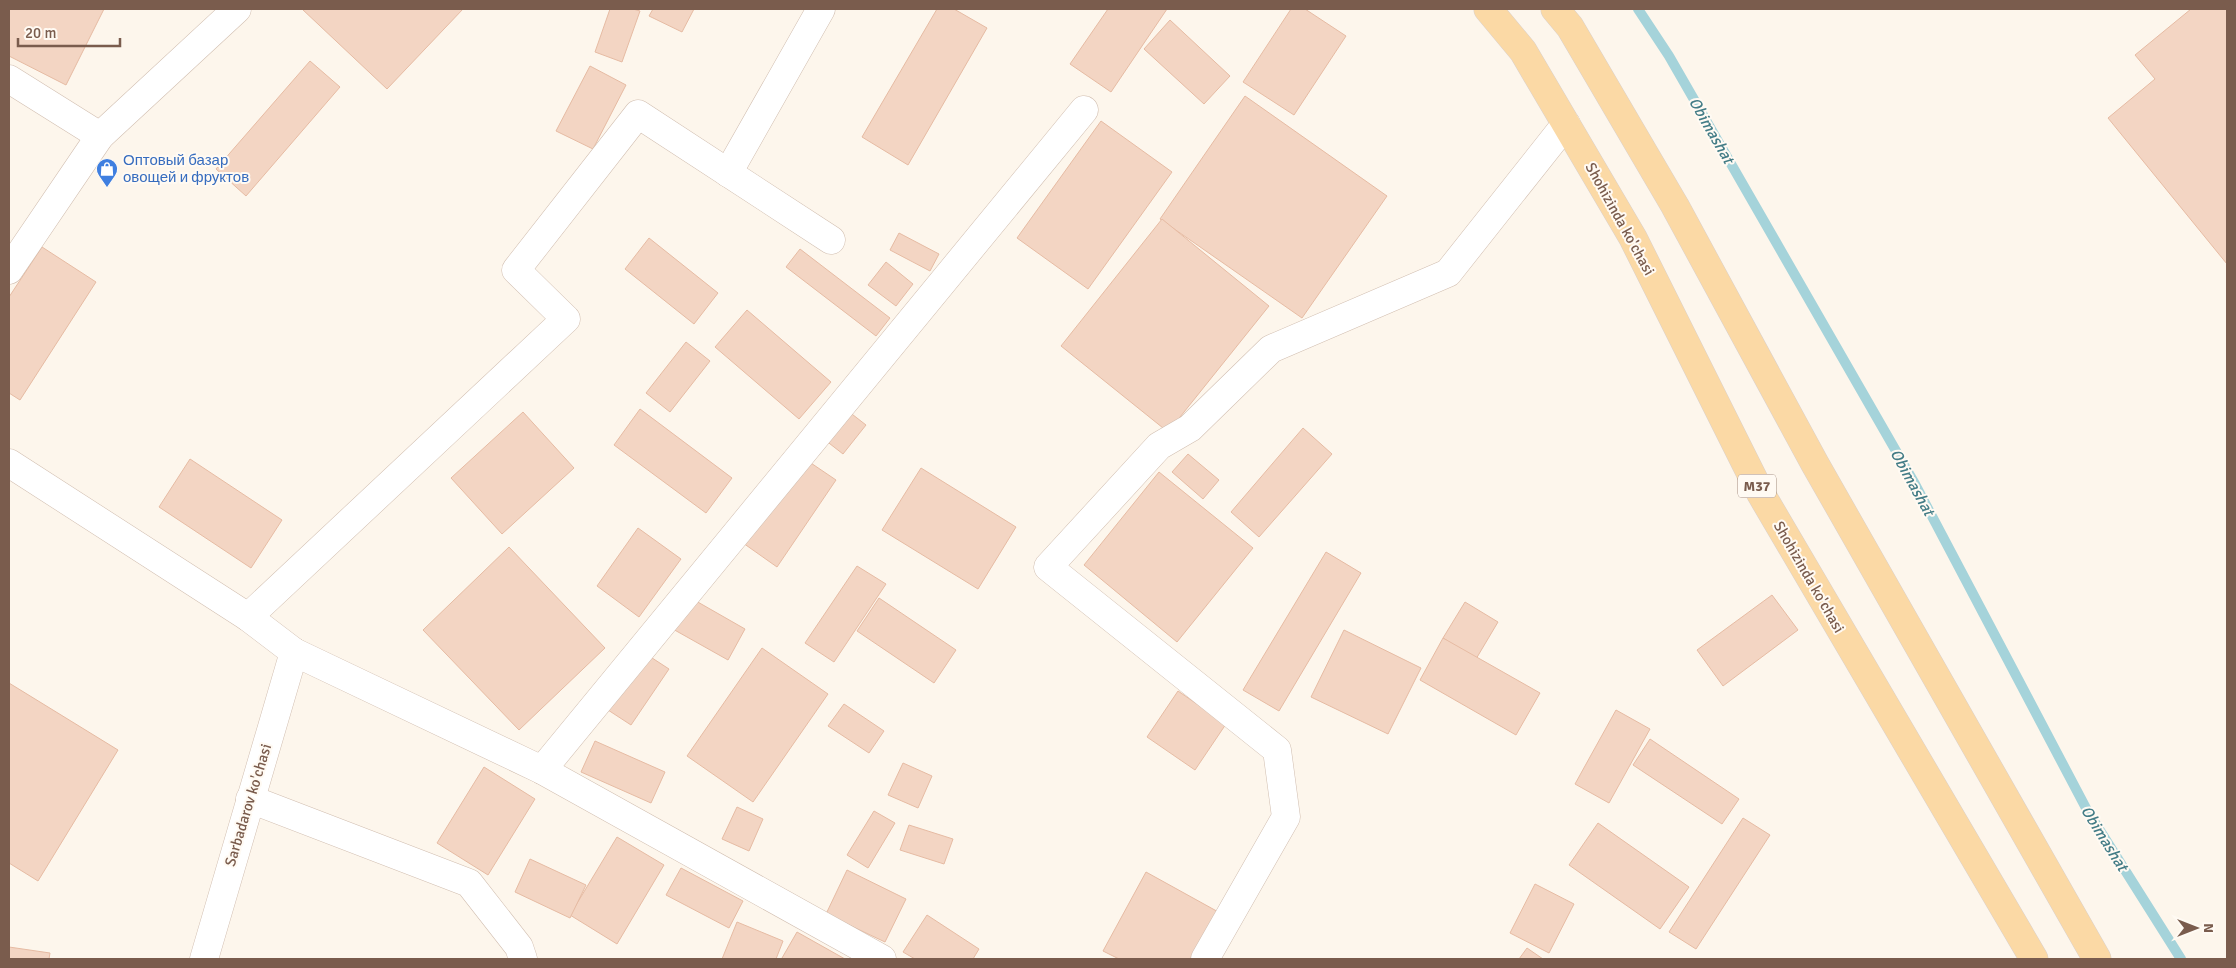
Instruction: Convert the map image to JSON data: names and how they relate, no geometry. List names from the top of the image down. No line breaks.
{"streets":{"main road":["Shohizinda ko'chasi","M37"],"street":["Sarbadarov ko'chasi"]},"water":["Obimashat"],"places":{"shop":["Оптовый базар овощей и фруктов"]},"scale_bar":"20 m","north":"right"}
